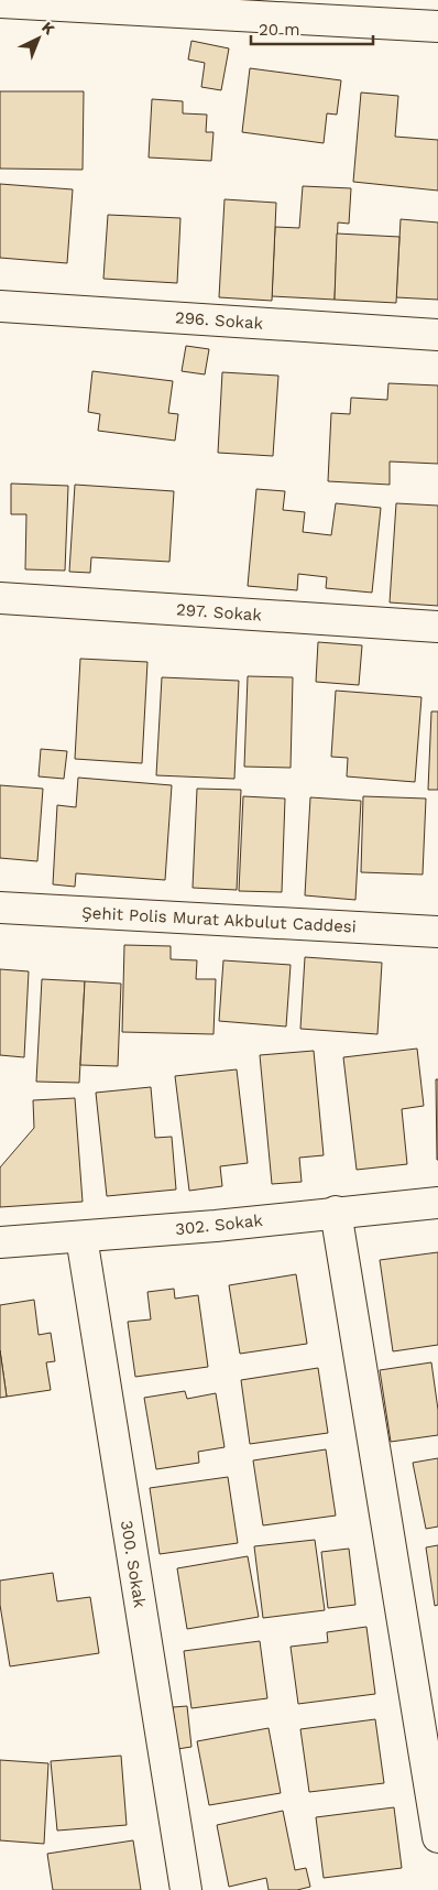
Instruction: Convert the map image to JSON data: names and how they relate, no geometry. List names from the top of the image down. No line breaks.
{"streets":{"street":["296. Sokak","297. Sokak","Şehit Polis Murat Akbulut Caddesi","302. Sokak","300. Sokak"]},"crossings":[["302. Sokak","300. Sokak"]],"scale_bar":"20 m","north":"top right"}
